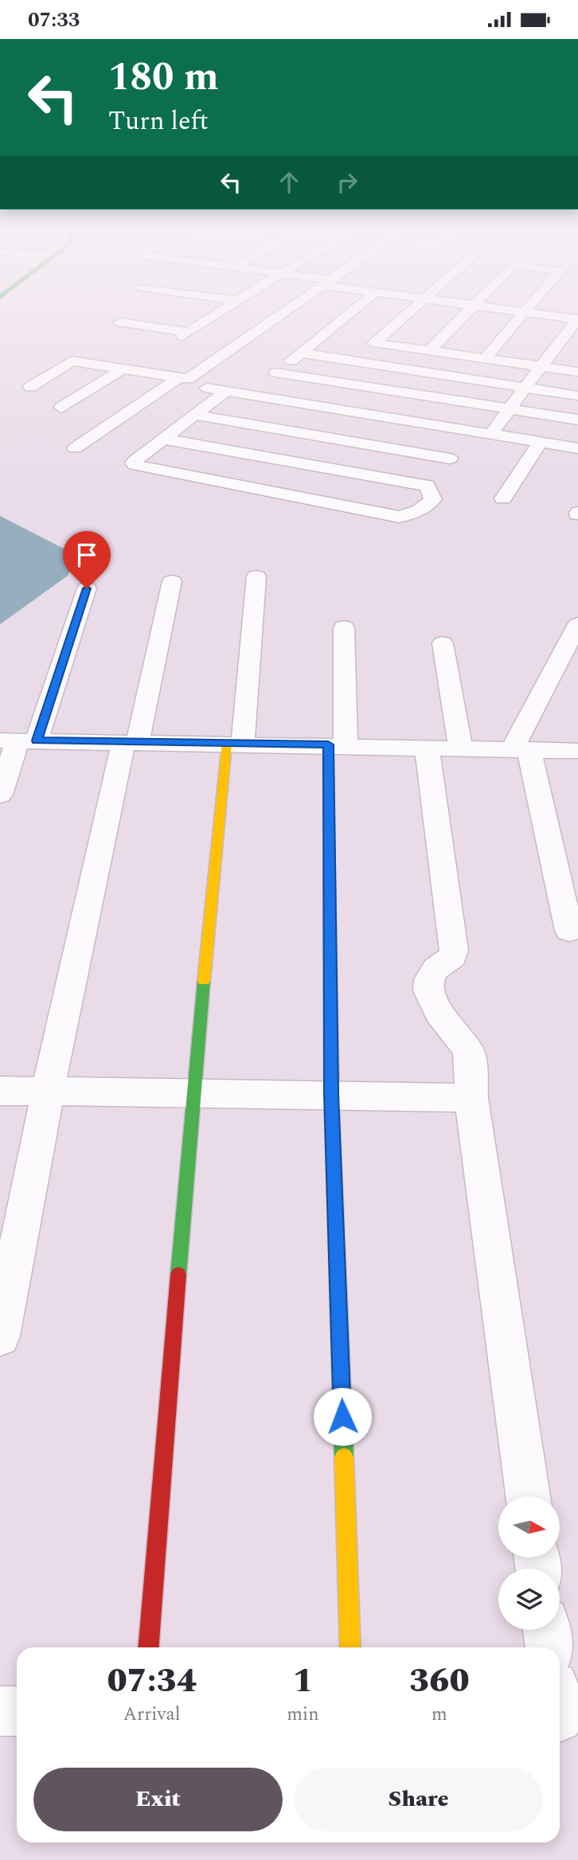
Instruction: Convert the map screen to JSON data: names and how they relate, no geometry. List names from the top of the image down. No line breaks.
{"north":"right","page":{"status":"07:33","turn":["180 m","Turn left"],"eta":["07:34","Arrival","1","min","360","m"],"buttons":["Exit","Share"]}}
